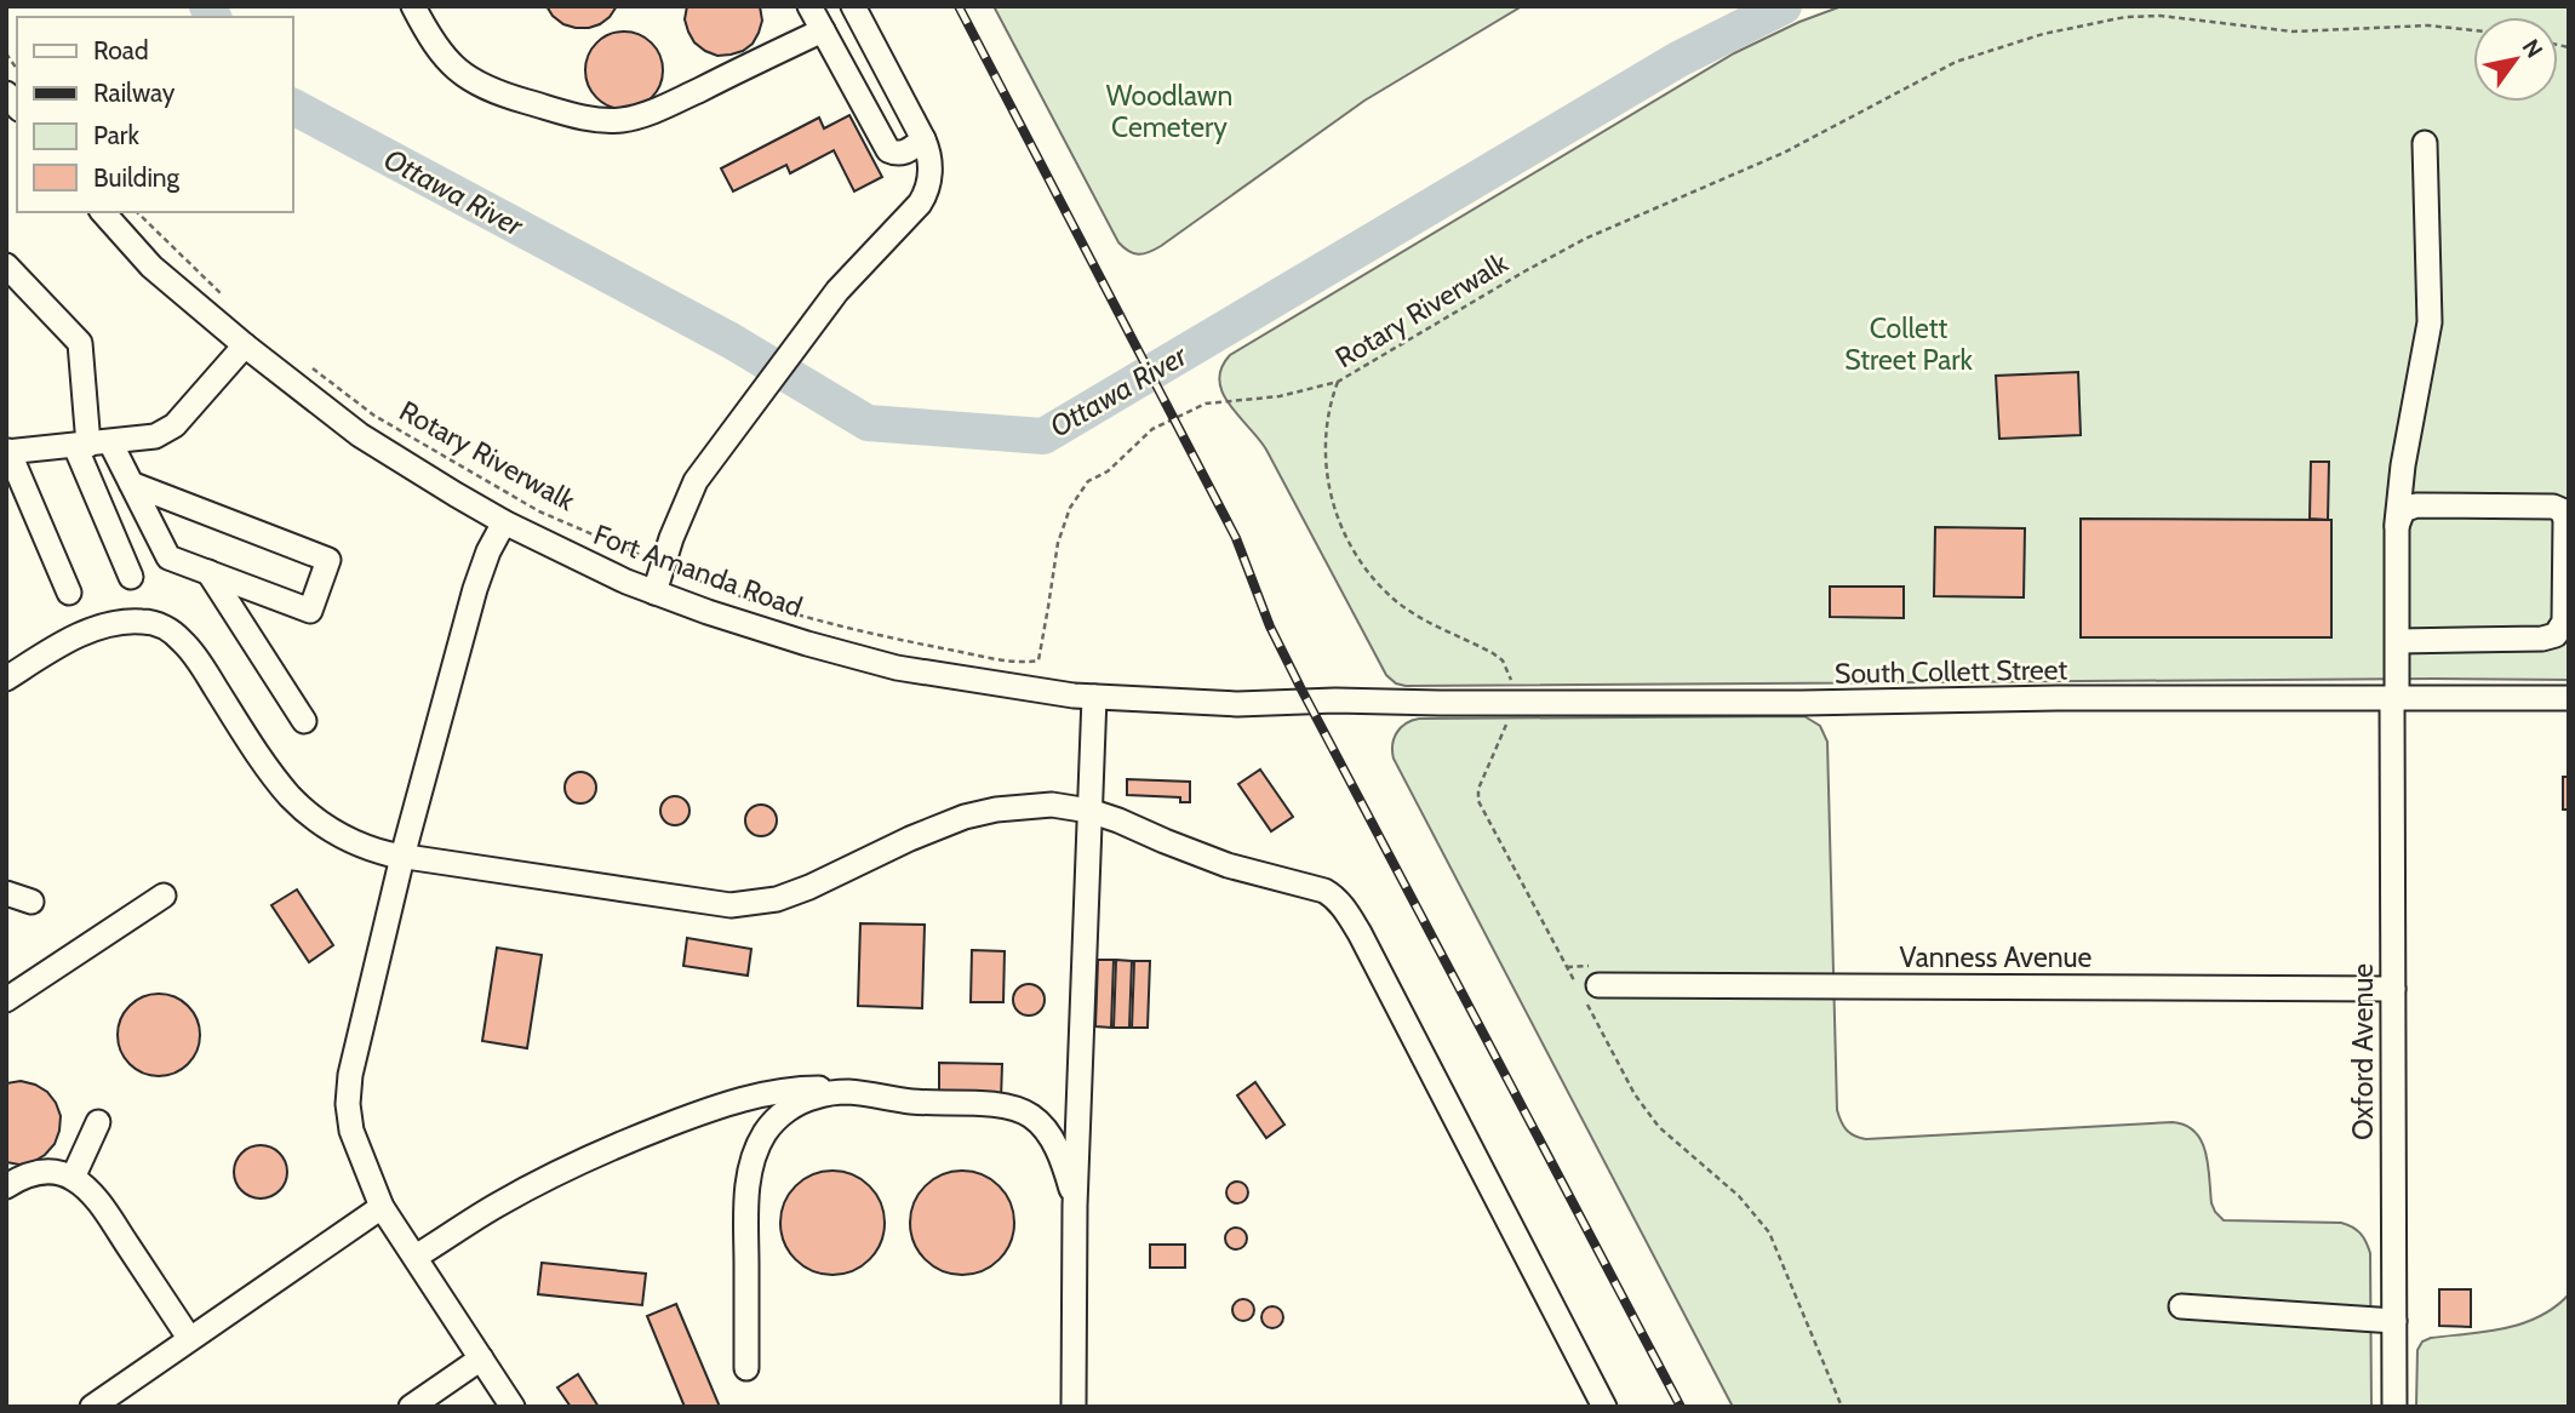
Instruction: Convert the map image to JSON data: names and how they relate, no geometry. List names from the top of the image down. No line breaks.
{"streets":{"street":["Fort Amanda Road","South Collett Street","Vanness Avenue","Oxford Avenue"],"path":["Rotary Riverwalk"]},"crossings":[["Fort Amanda Road","South Collett Street"],["South Collett Street","Oxford Avenue"],["Vanness Avenue","Oxford Avenue"]],"water":["Ottawa River"],"parks":["Woodlawn Cemetery","Collett Street Park"],"legend":["Road","Railway","Park","Building"],"north":"top right"}
